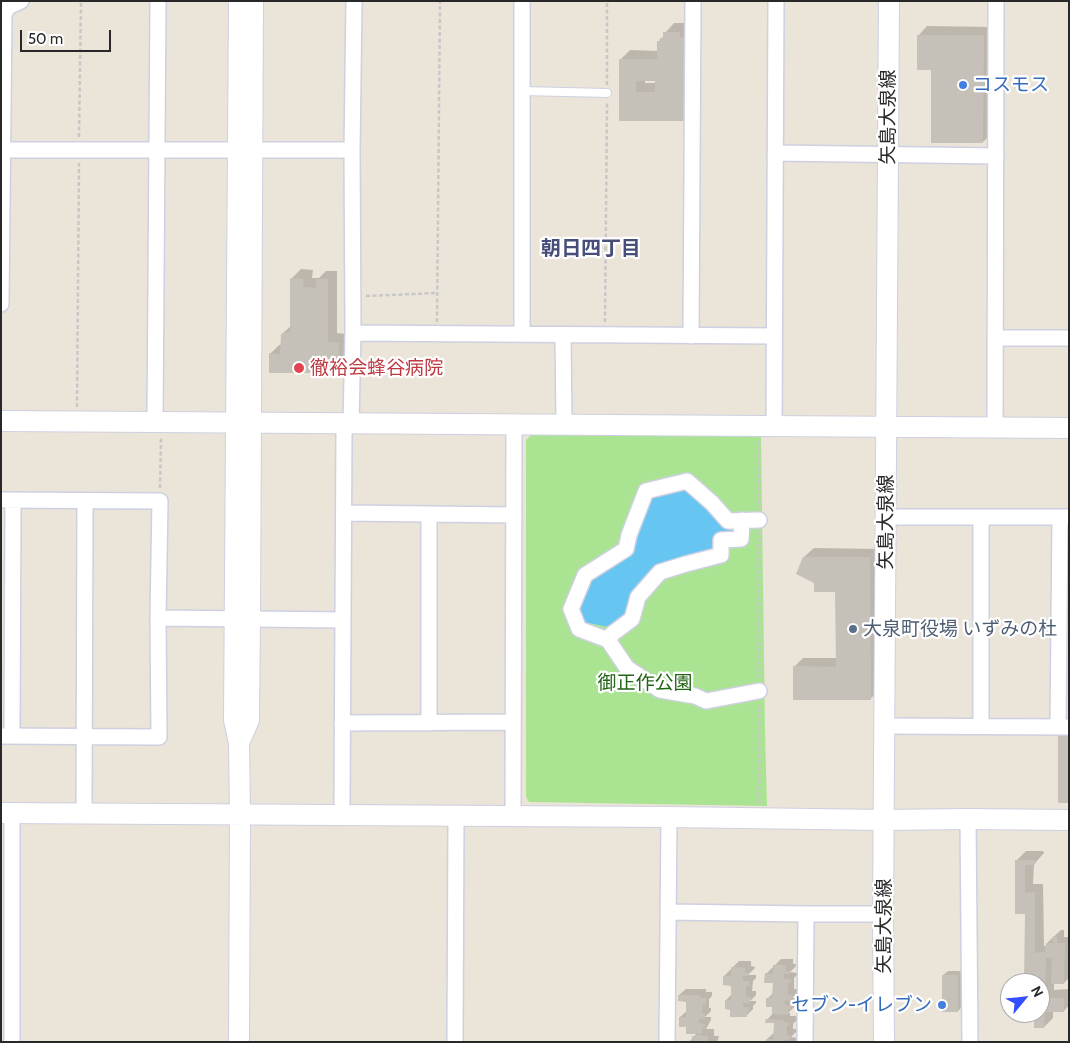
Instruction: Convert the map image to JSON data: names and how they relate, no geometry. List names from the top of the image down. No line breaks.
{"streets":{"street":["矢島大泉線"]},"districts":["朝日四丁目"],"parks":["御正作公園"],"places":["コスモス","徹裕会蜂谷病院","大泉町役場 いずみの杜","セブン-イレブン"],"scale_bar":"50 m","north":"top right"}
